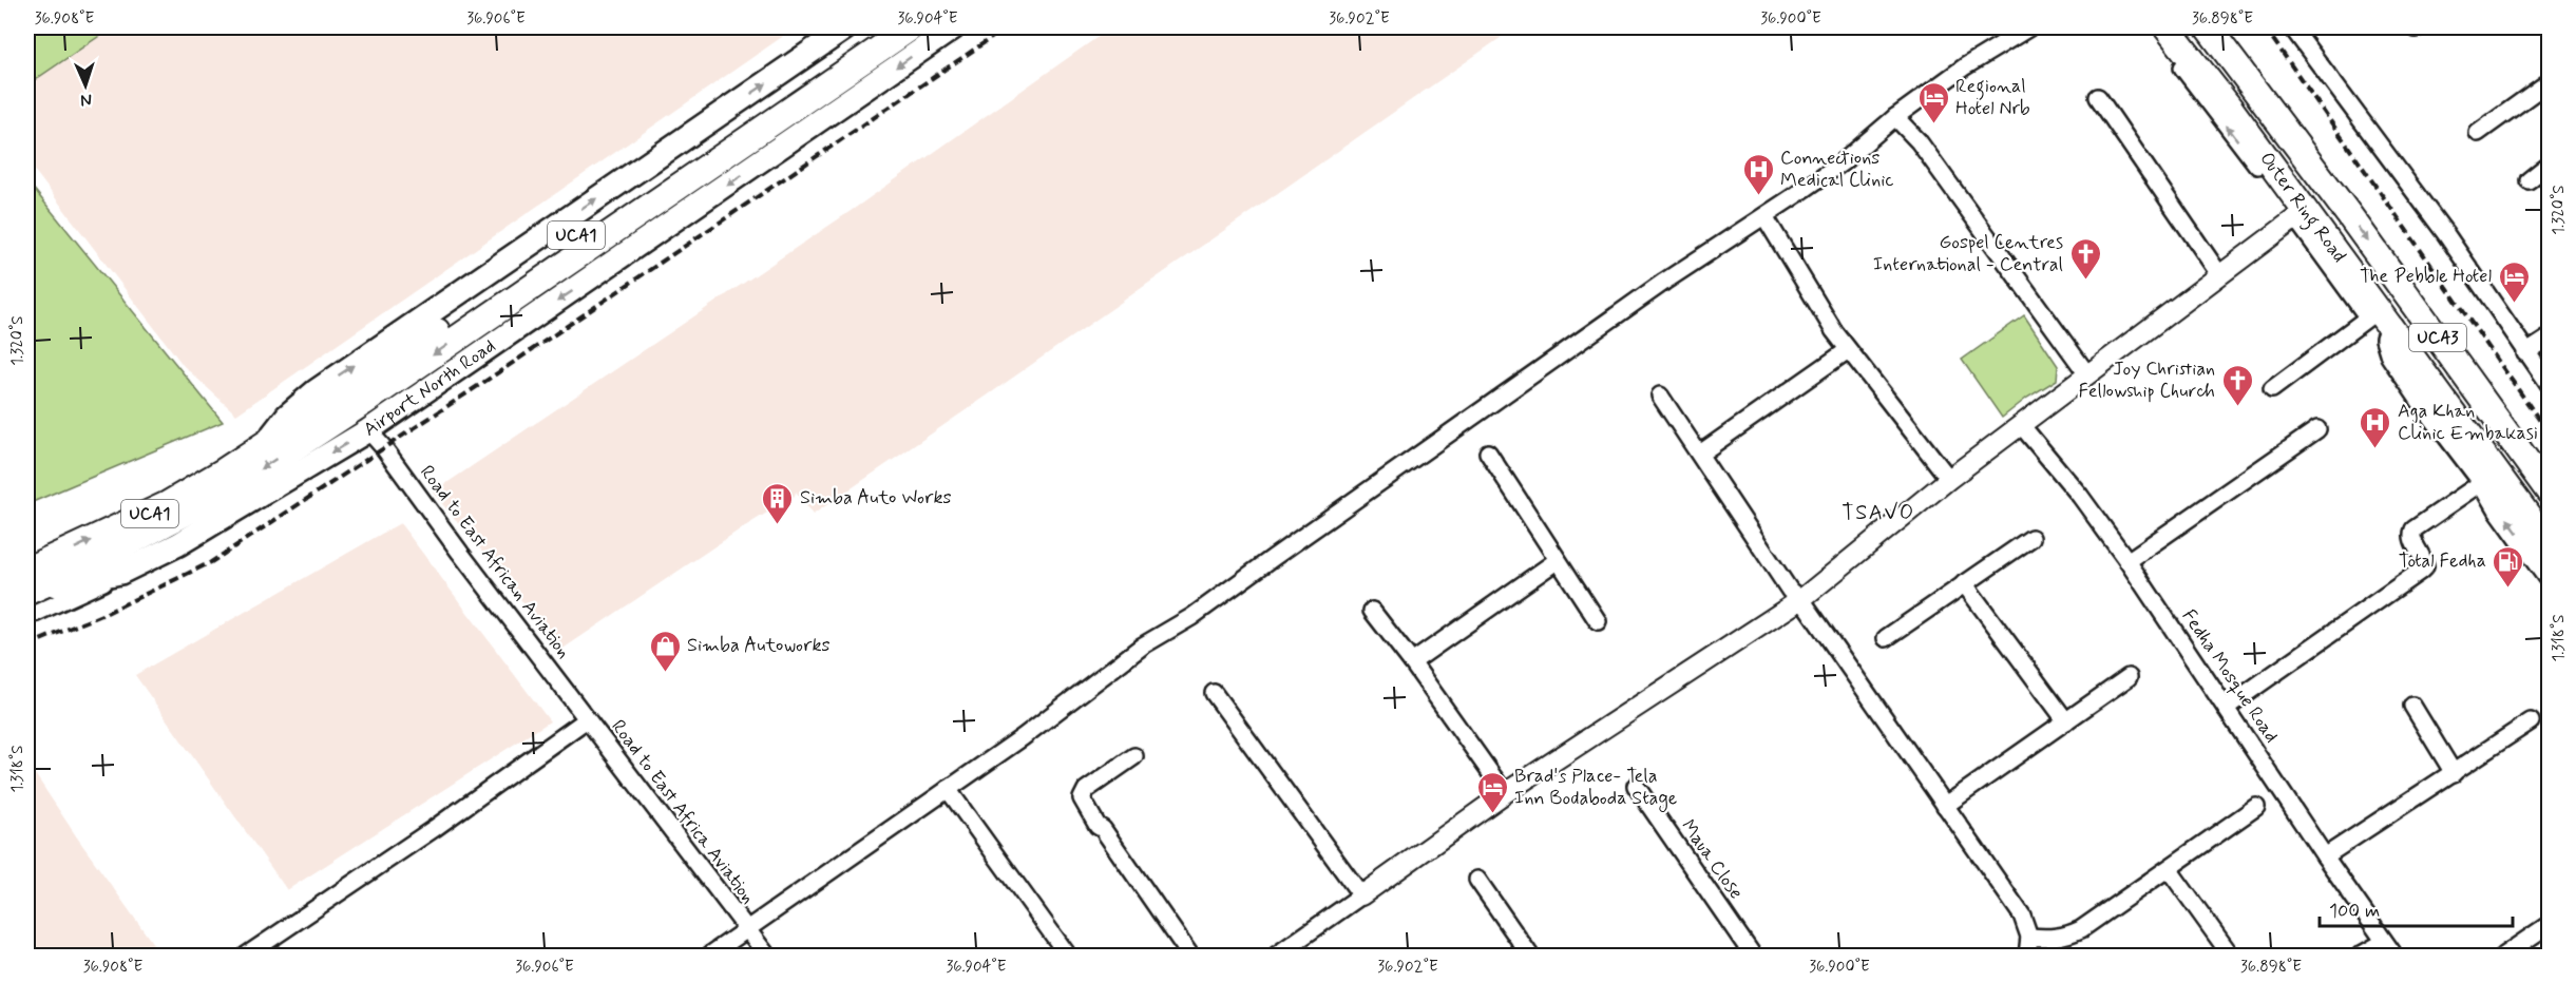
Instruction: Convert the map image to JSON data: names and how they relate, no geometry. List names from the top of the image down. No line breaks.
{"streets":{"main road":["Outer Ring Road","UCA1","UCA3","Airport North Road"],"street":["Road to East African Aviation","Fedha Mosque Road","Road to East Africa Aviation","Maua Close"]},"crossings":[["Outer Ring Road","UCA3"],["UCA1","Airport North Road"],["Airport North Road","Road to East African Aviation"],["Road to East African Aviation","Road to East Africa Aviation"]],"districts":["TSAVO"],"places":{"hotel":["Regional Hotel Nrb","The Pebble Hotel","Brad's Place- Tela Inn Bodaboda Stage"],"hospital":["Connections Medical Clinic","Aga Khan Clinic Embakasi"],"church":["Gospel Centres International - Central","Joy Christian Fellowship Church"],"building":["Simba Auto Works"],"fuel station":["Total Fedha"],"shop":["Simba Autoworks"]},"scale_bar":"100 m","north":"bottom","coordinates":["36.908°E","36.906°E","36.904°E","36.902°E","36.900°E","36.898°E","1.320°S","1.318°S"]}
